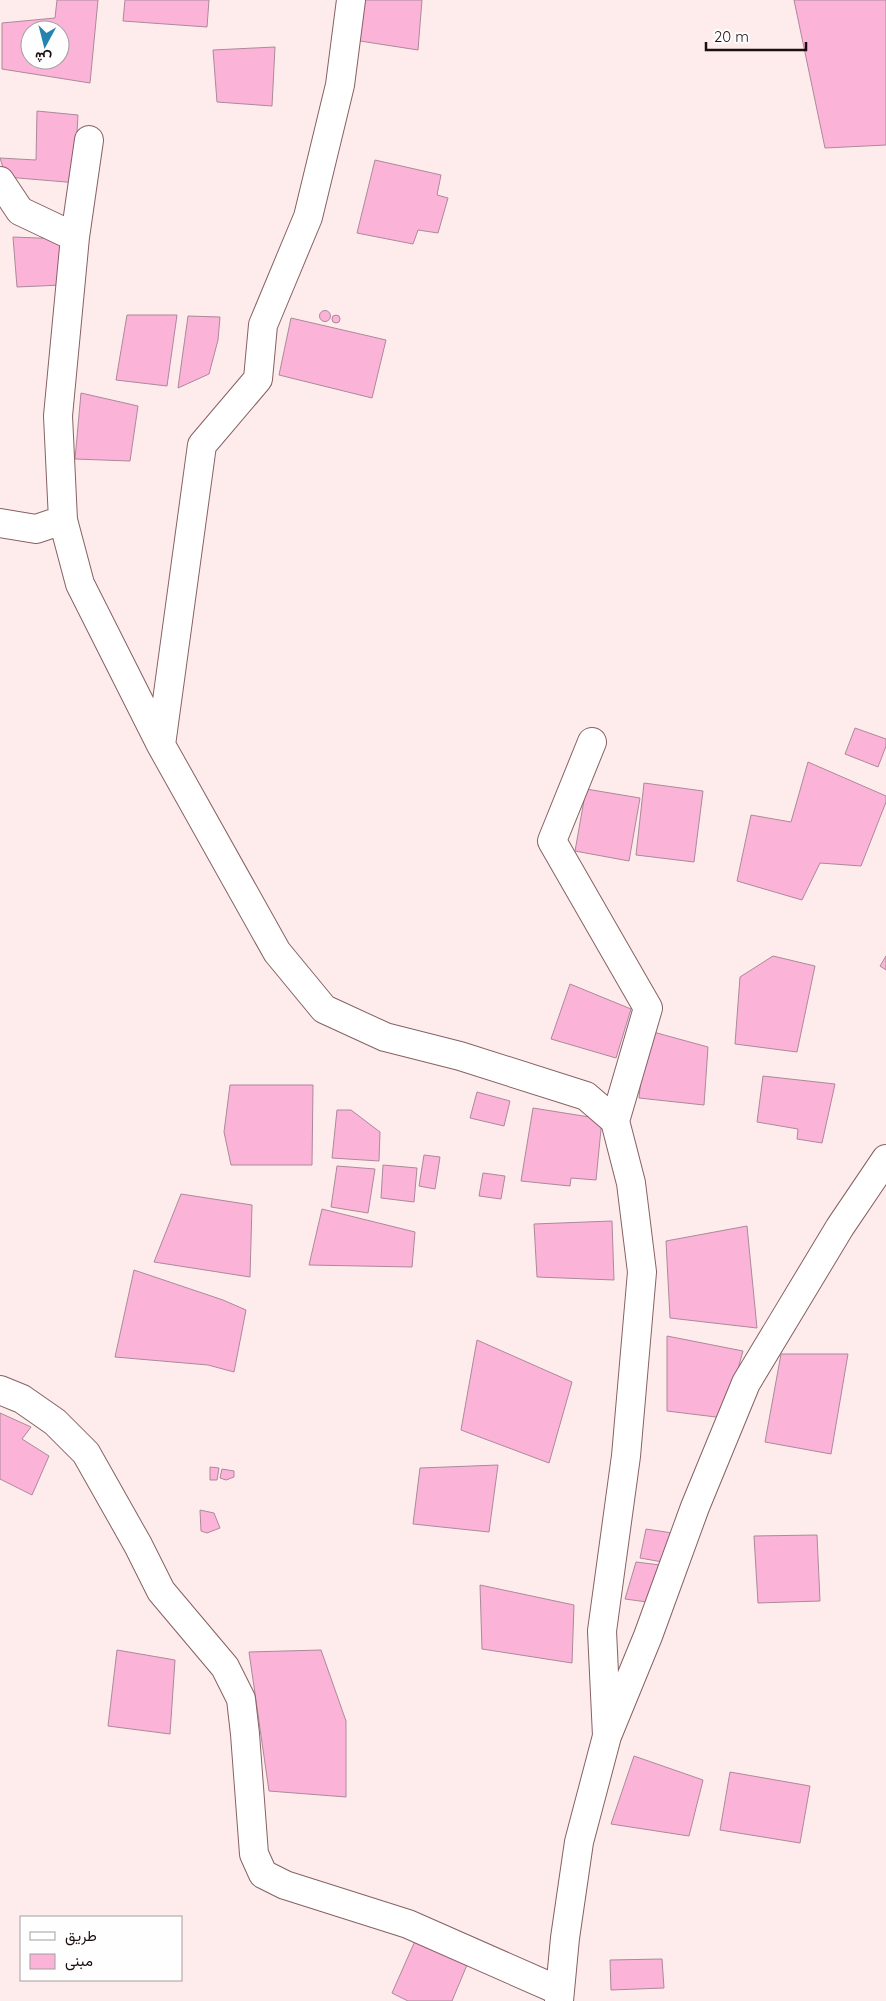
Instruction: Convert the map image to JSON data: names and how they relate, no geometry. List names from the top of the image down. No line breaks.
{"legend":["طريق","مبنى"],"scale_bar":"20 m","north":"bottom"}
